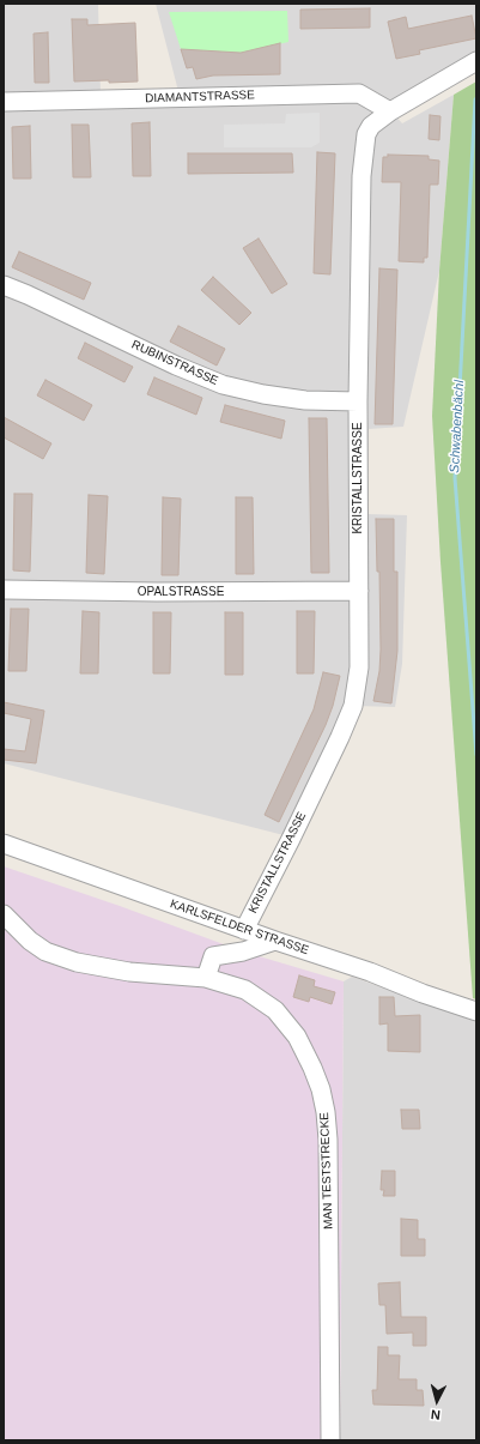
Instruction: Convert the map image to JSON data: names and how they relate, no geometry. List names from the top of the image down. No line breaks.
{"streets":{"street":["DIAMANTSTRASSE","RUBINSTRASSE","KRISTALLSTRASSE","OPALSTRASSE","KARLSFELDER STRASSE","MAN TESTSTRECKE"]},"crossings":[["DIAMANTSTRASSE","KRISTALLSTRASSE"],["RUBINSTRASSE","KRISTALLSTRASSE"],["KRISTALLSTRASSE","OPALSTRASSE"],["KRISTALLSTRASSE","KARLSFELDER STRASSE"]],"water":["Schwabenbächl"],"north":"bottom"}
